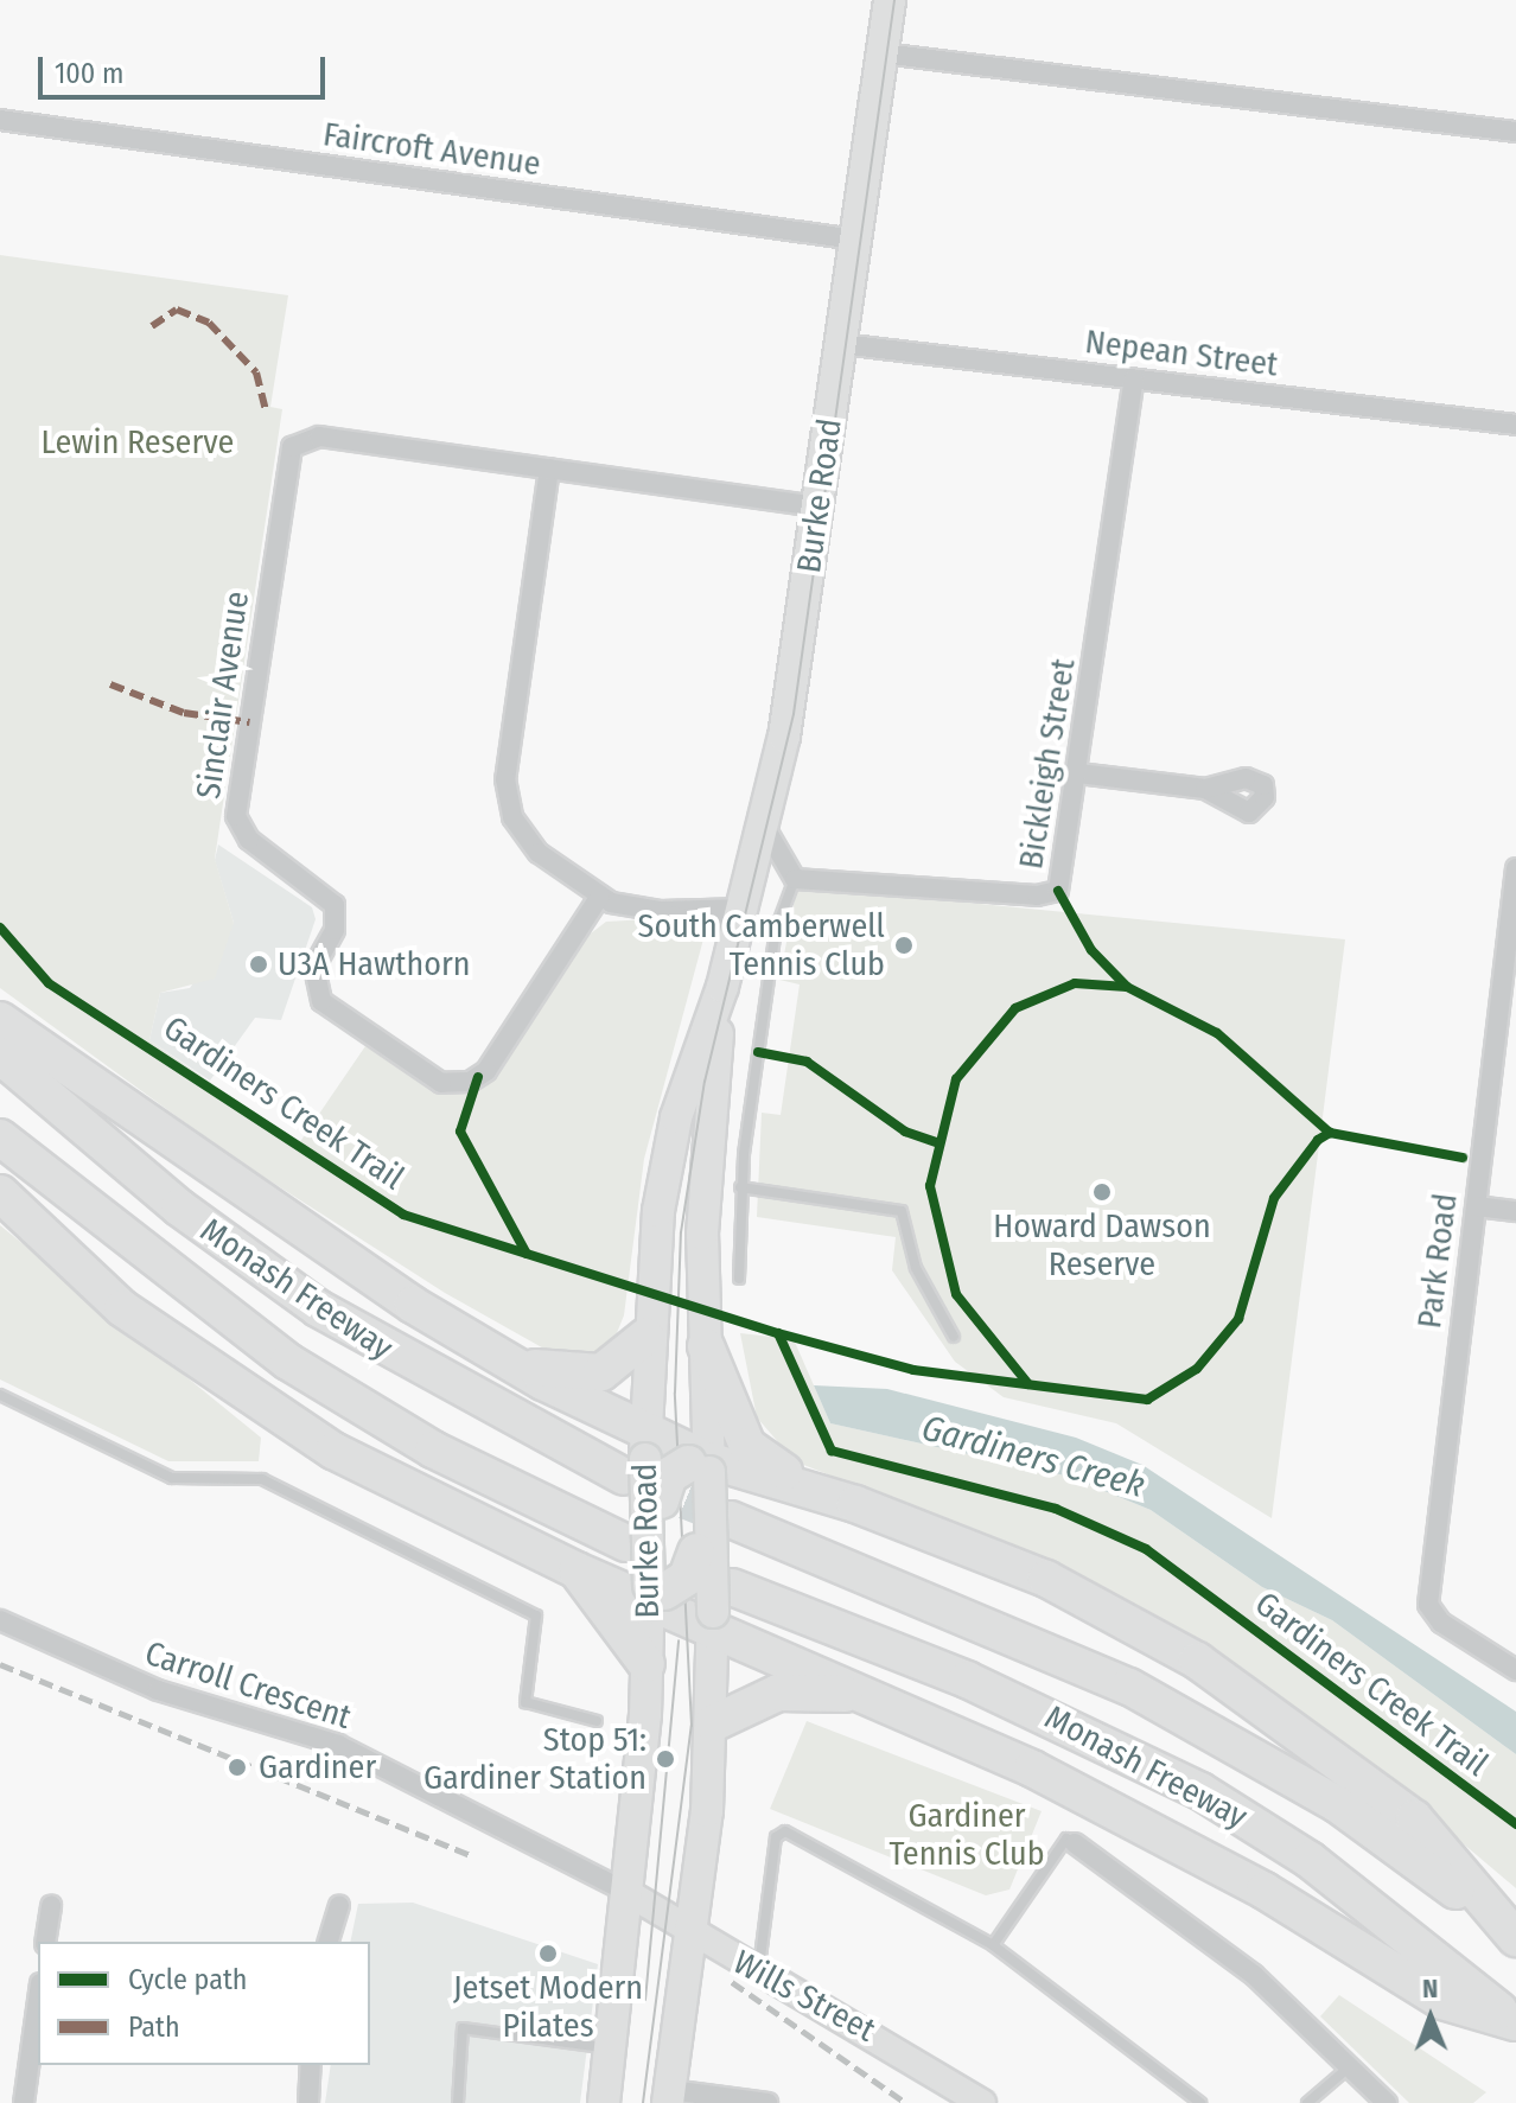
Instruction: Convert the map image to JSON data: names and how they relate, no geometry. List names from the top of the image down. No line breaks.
{"streets":{"highway":["Monash Freeway"],"main road":["Burke Road"],"street":["Faircroft Avenue","Nepean Street","Sinclair Avenue","Bickleigh Street","Park Road","Carroll Crescent","Wills Street"],"cycle path":["Gardiners Creek Trail"]},"crossings":[["Faircroft Avenue","Burke Road"],["Nepean Street","Burke Road"],["Nepean Street","Bickleigh Street"],["Burke Road","Monash Freeway"],["Burke Road","Carroll Crescent"],["Burke Road","Wills Street"],["Carroll Crescent","Wills Street"]],"water":["Gardiners Creek"],"parks":["Lewin Reserve","Gardiner Tennis Club"],"places":["South Camberwell Tennis Club","U3A Hawthorn","Howard Dawson Reserve","Stop 51: Gardiner Station","Gardiner","Jetset Modern Pilates"],"legend":["Cycle path","Path"],"scale_bar":"100 m","north":"top"}
